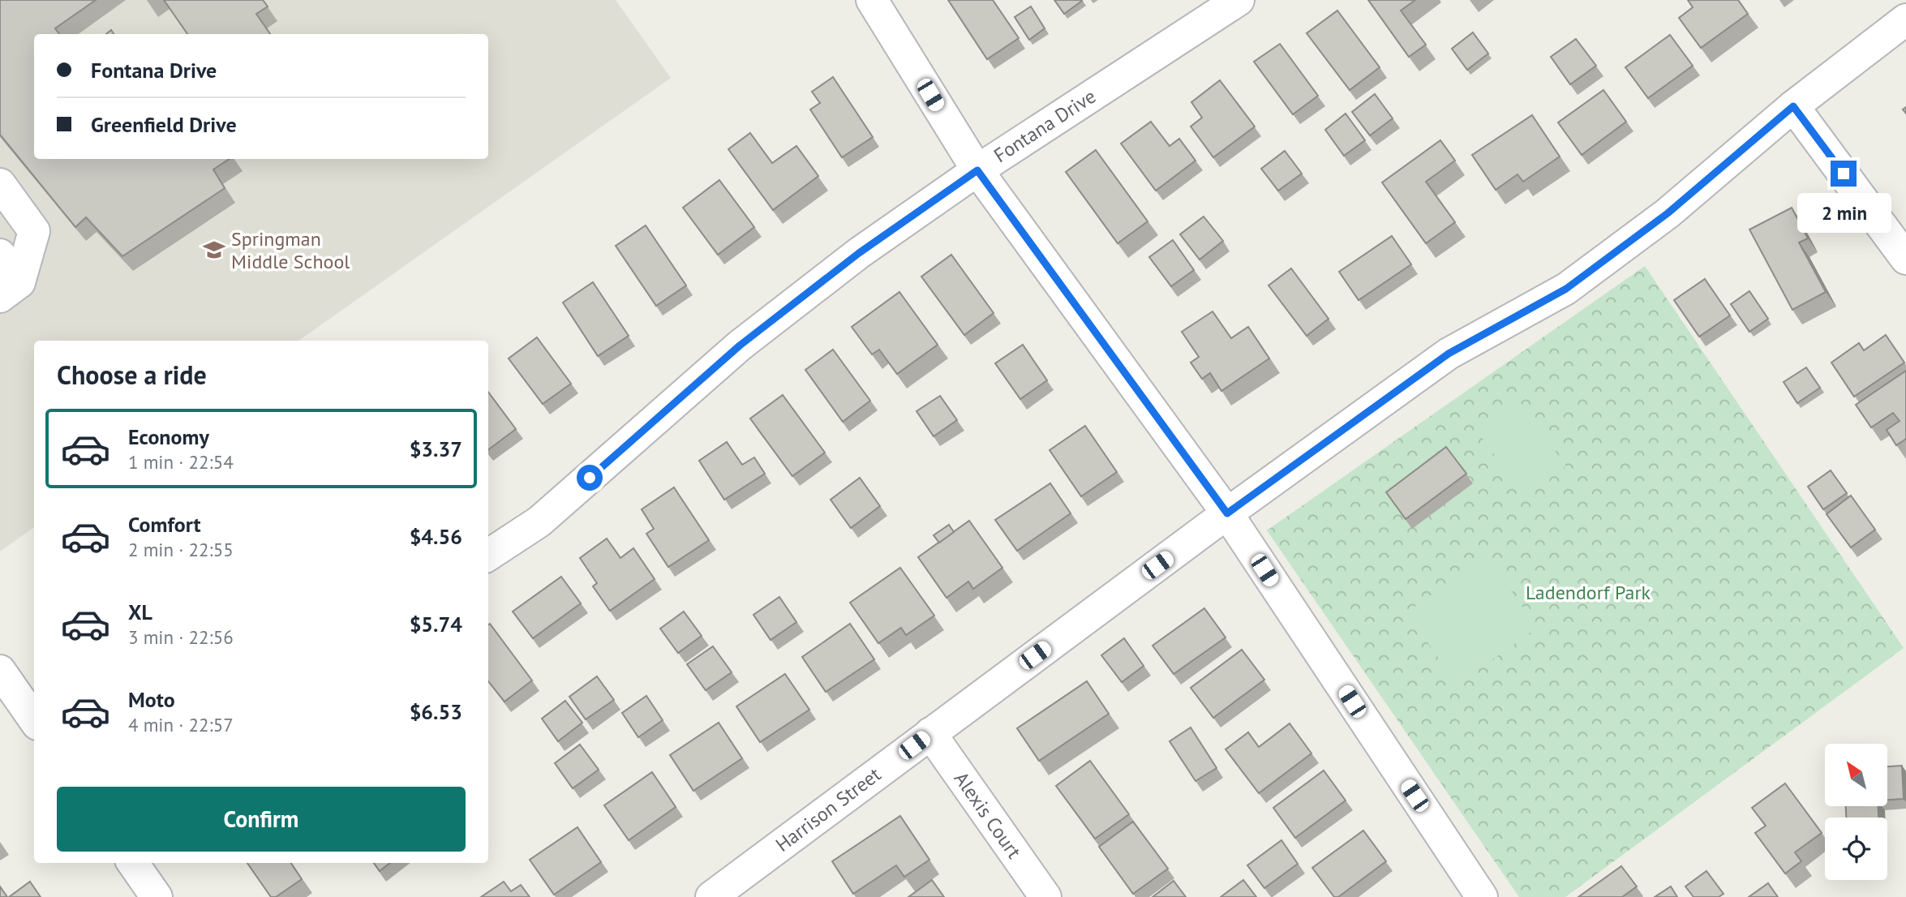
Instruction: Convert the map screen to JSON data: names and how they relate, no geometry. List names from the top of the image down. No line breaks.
{"streets":{"street":["Fontana Drive","Harrison Street","Alexis Court"]},"crossings":[["Harrison Street","Alexis Court"]],"parks":["Ladendorf Park"],"places":{"school or university":["Springman Middle School"]},"north":"top left","page":{"banner":["Fontana Drive","Greenfield Drive"],"bubble":"2 min","heading":"Choose a ride","list":[{"name":"Economy","note":"1 min · 22:54","value":"$3.37"},{"name":"Comfort","note":"2 min · 22:55","value":"$4.56"},{"name":"XL","note":"3 min · 22:56","value":"$5.74"},{"name":"Moto","note":"4 min · 22:57","value":"$6.53"}],"buttons":"Confirm"}}
